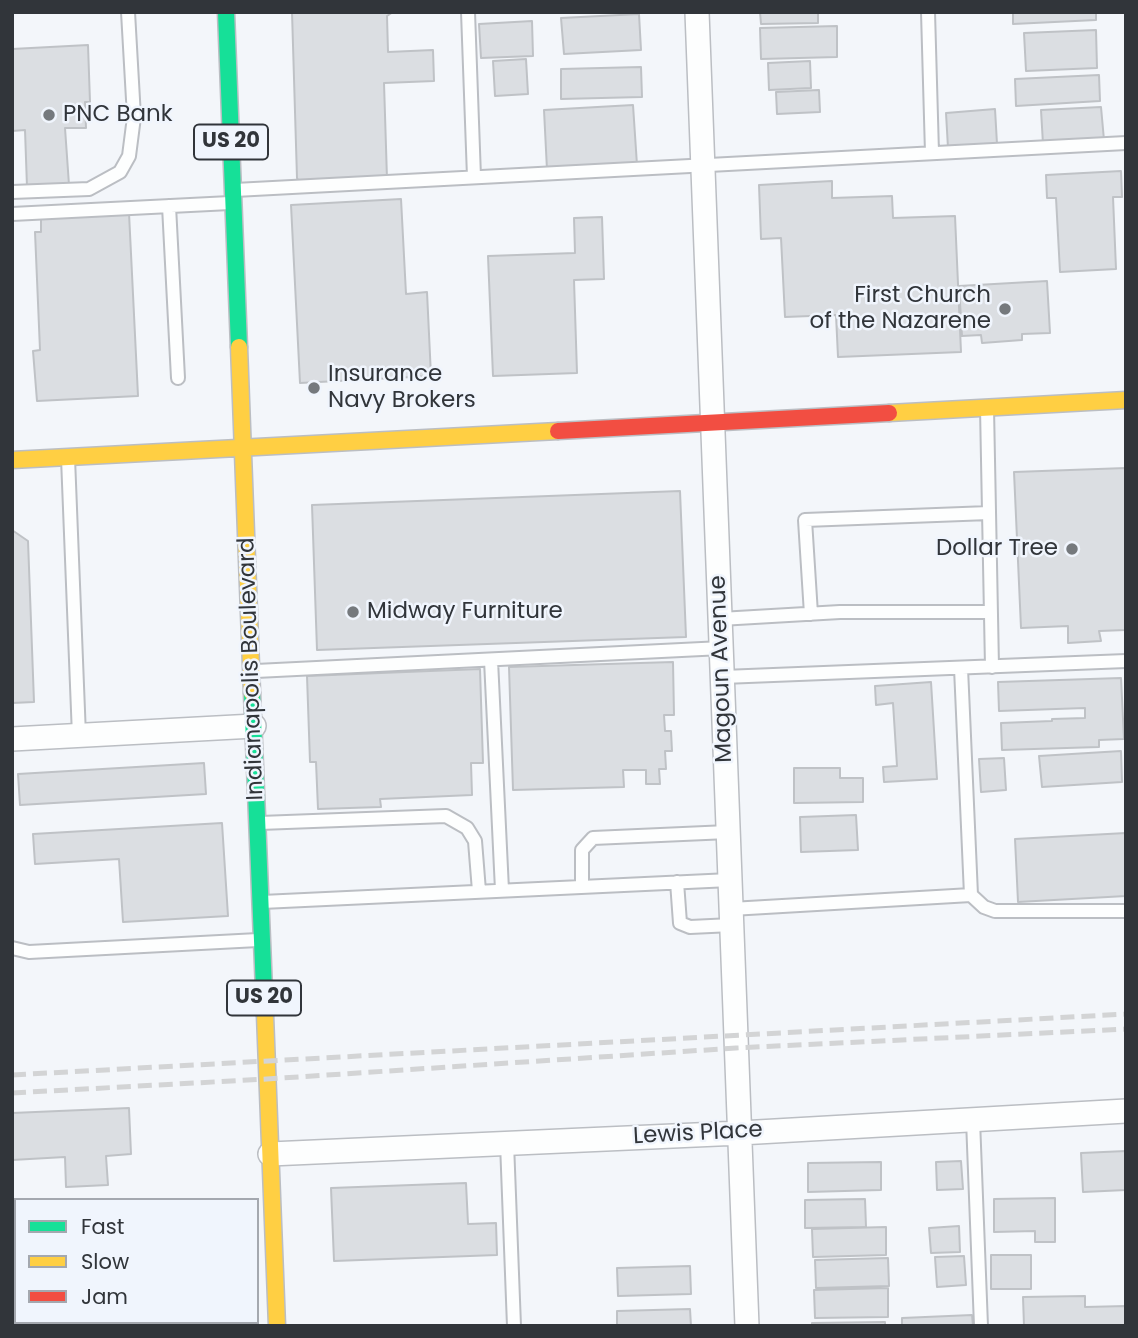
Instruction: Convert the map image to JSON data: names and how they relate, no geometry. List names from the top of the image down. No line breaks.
{"streets":{"main road":["US 20","Indianapolis Boulevard"],"street":["Magoun Avenue","Lewis Place"]},"crossings":[["Indianapolis Boulevard","Lewis Place"],["Magoun Avenue","Lewis Place"]],"places":["PNC Bank","First Church of the Nazarene","Insurance Navy Brokers","Dollar Tree","Midway Furniture"],"legend":["Fast","Slow","Jam"]}
